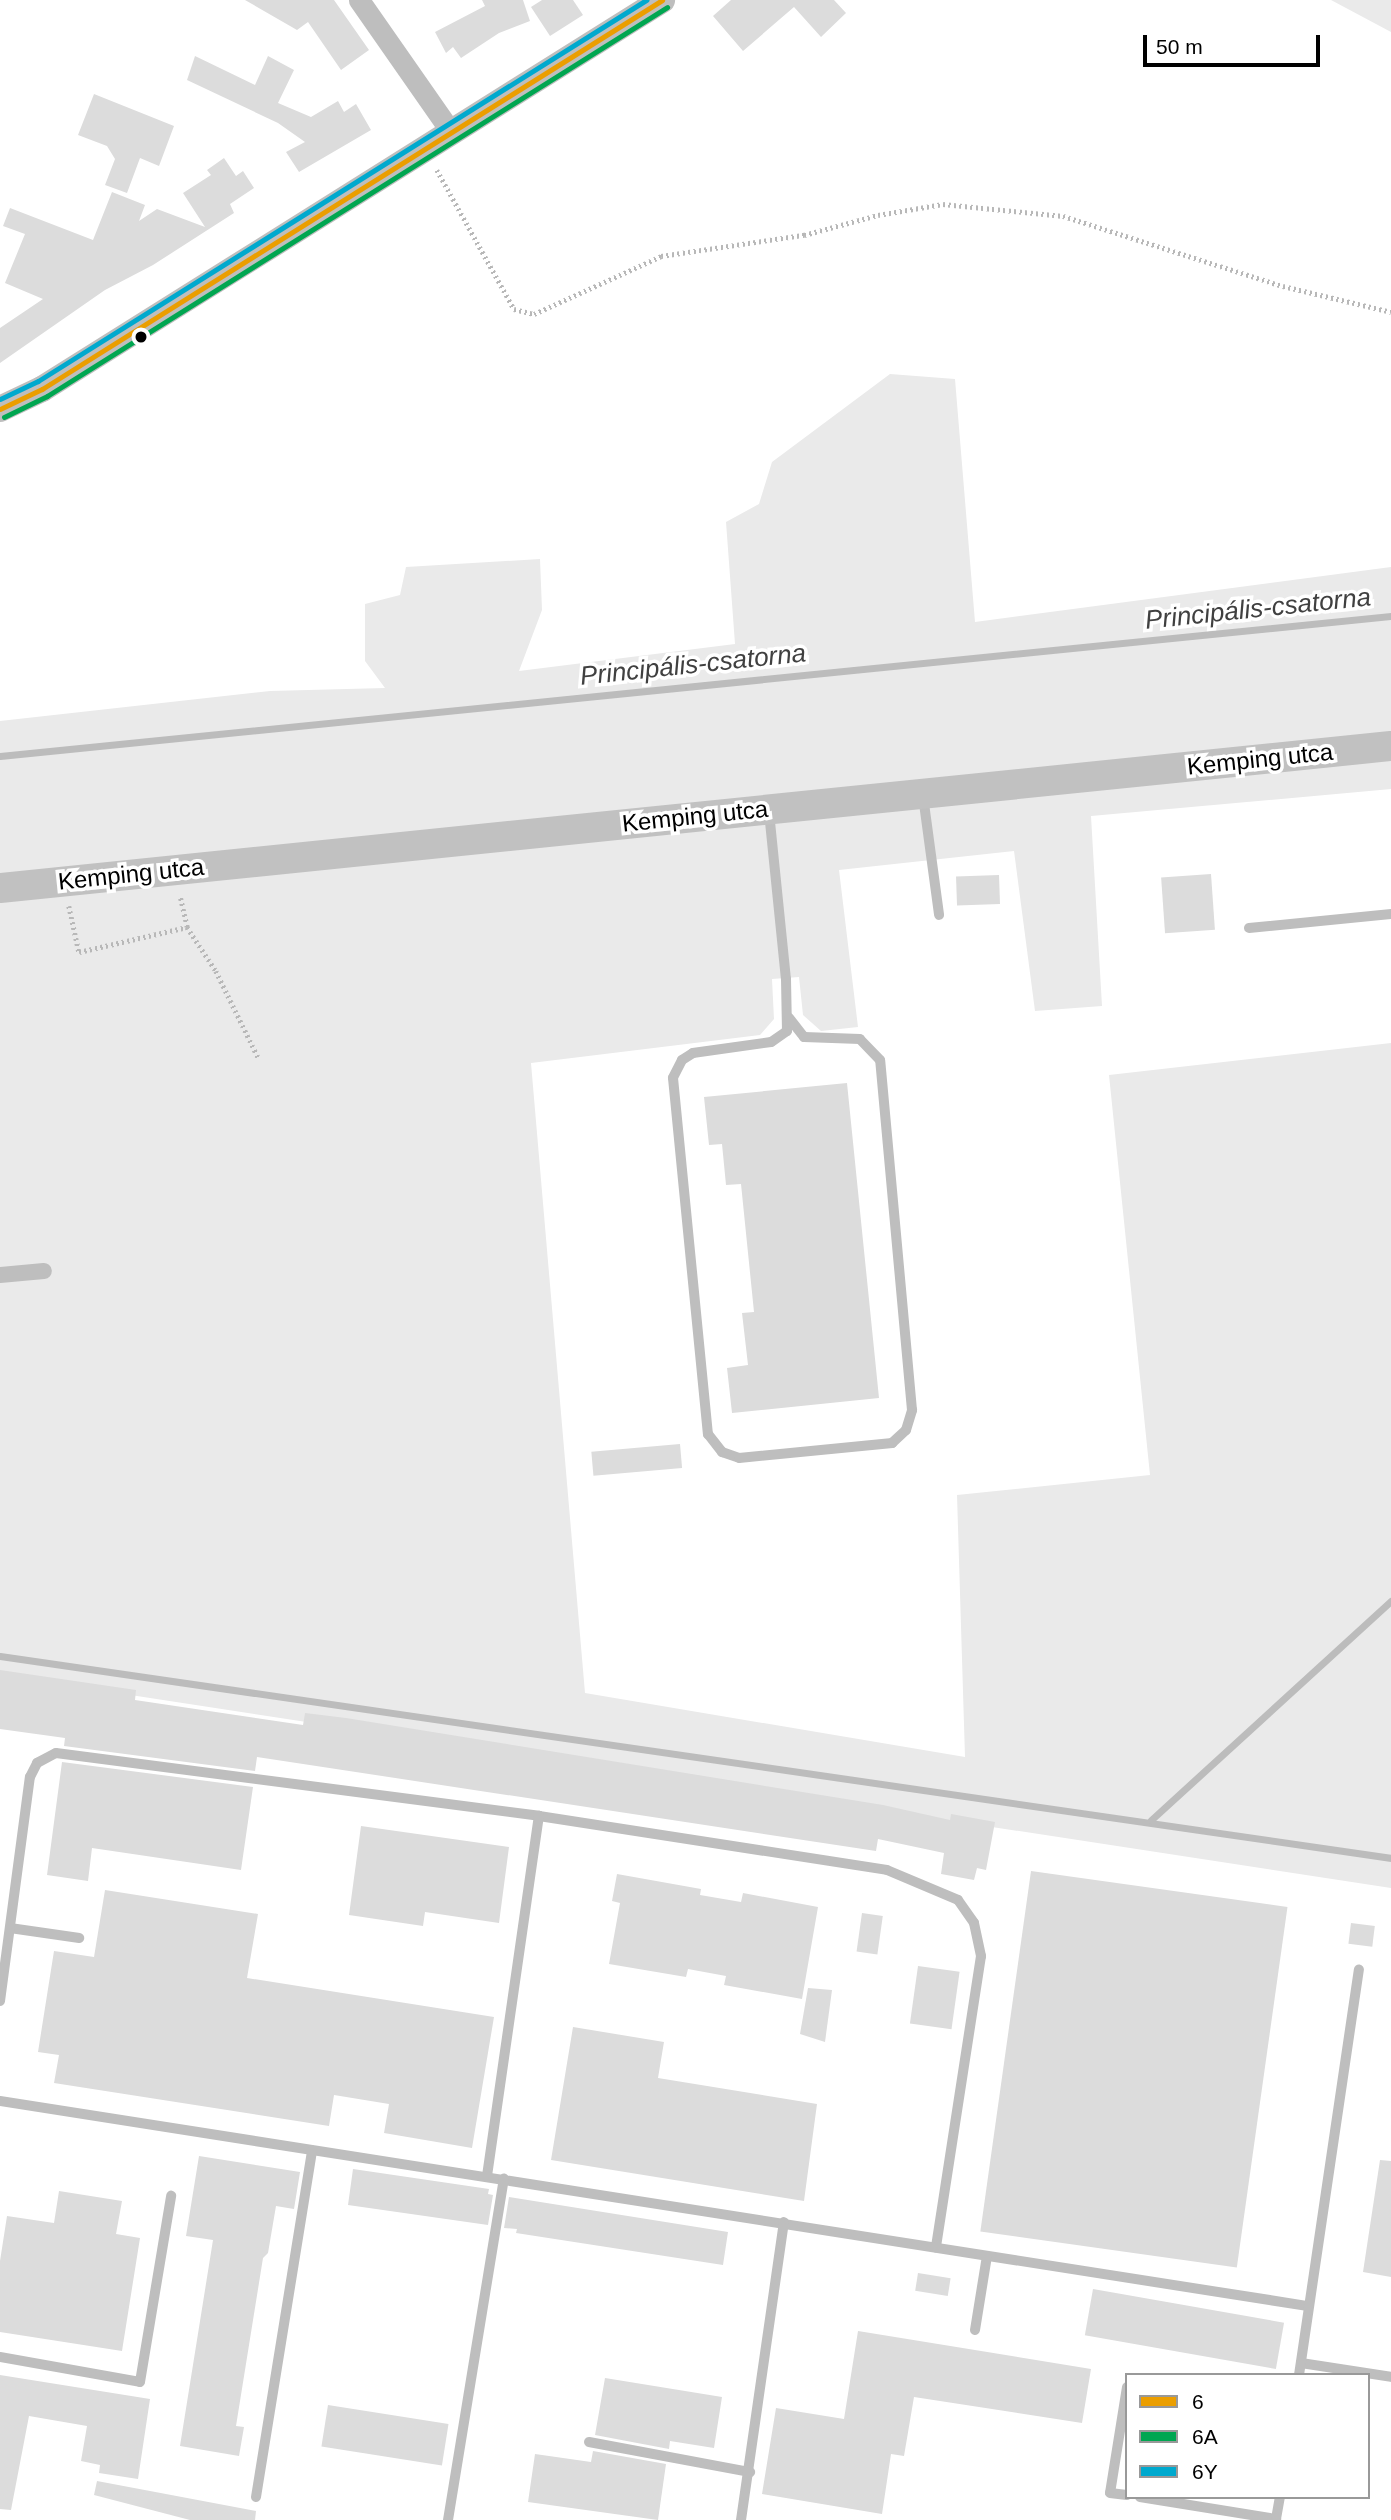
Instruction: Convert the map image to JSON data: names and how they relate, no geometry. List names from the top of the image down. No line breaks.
{"streets":{"main road":["Kemping utca"]},"water":["Principális-csatorna"],"lines":["transit line 6","transit line 6Y","transit line 6A"],"legend":["6","6A","6Y"],"scale_bar":"50 m"}
